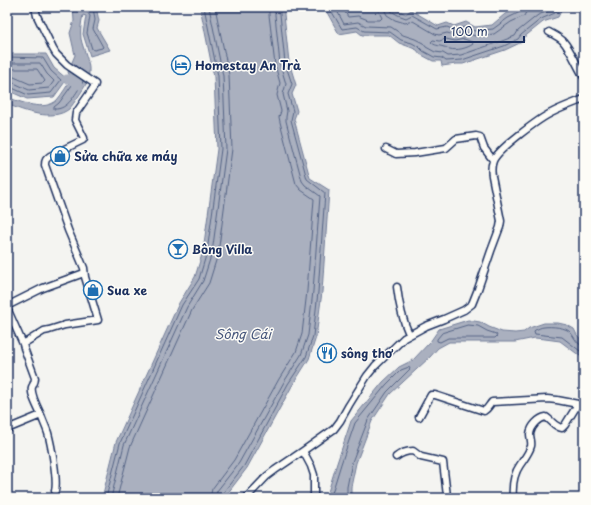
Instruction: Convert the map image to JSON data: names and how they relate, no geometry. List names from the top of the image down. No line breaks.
{"water":["Sông Cái"],"places":{"hotel":["Homestay An Trà"],"shop":["Sửa chữa xe máy","Sua xe"],"bar":["Bông Villa"],"restaurant":["sông thơ"]},"scale_bar":"100 m"}
